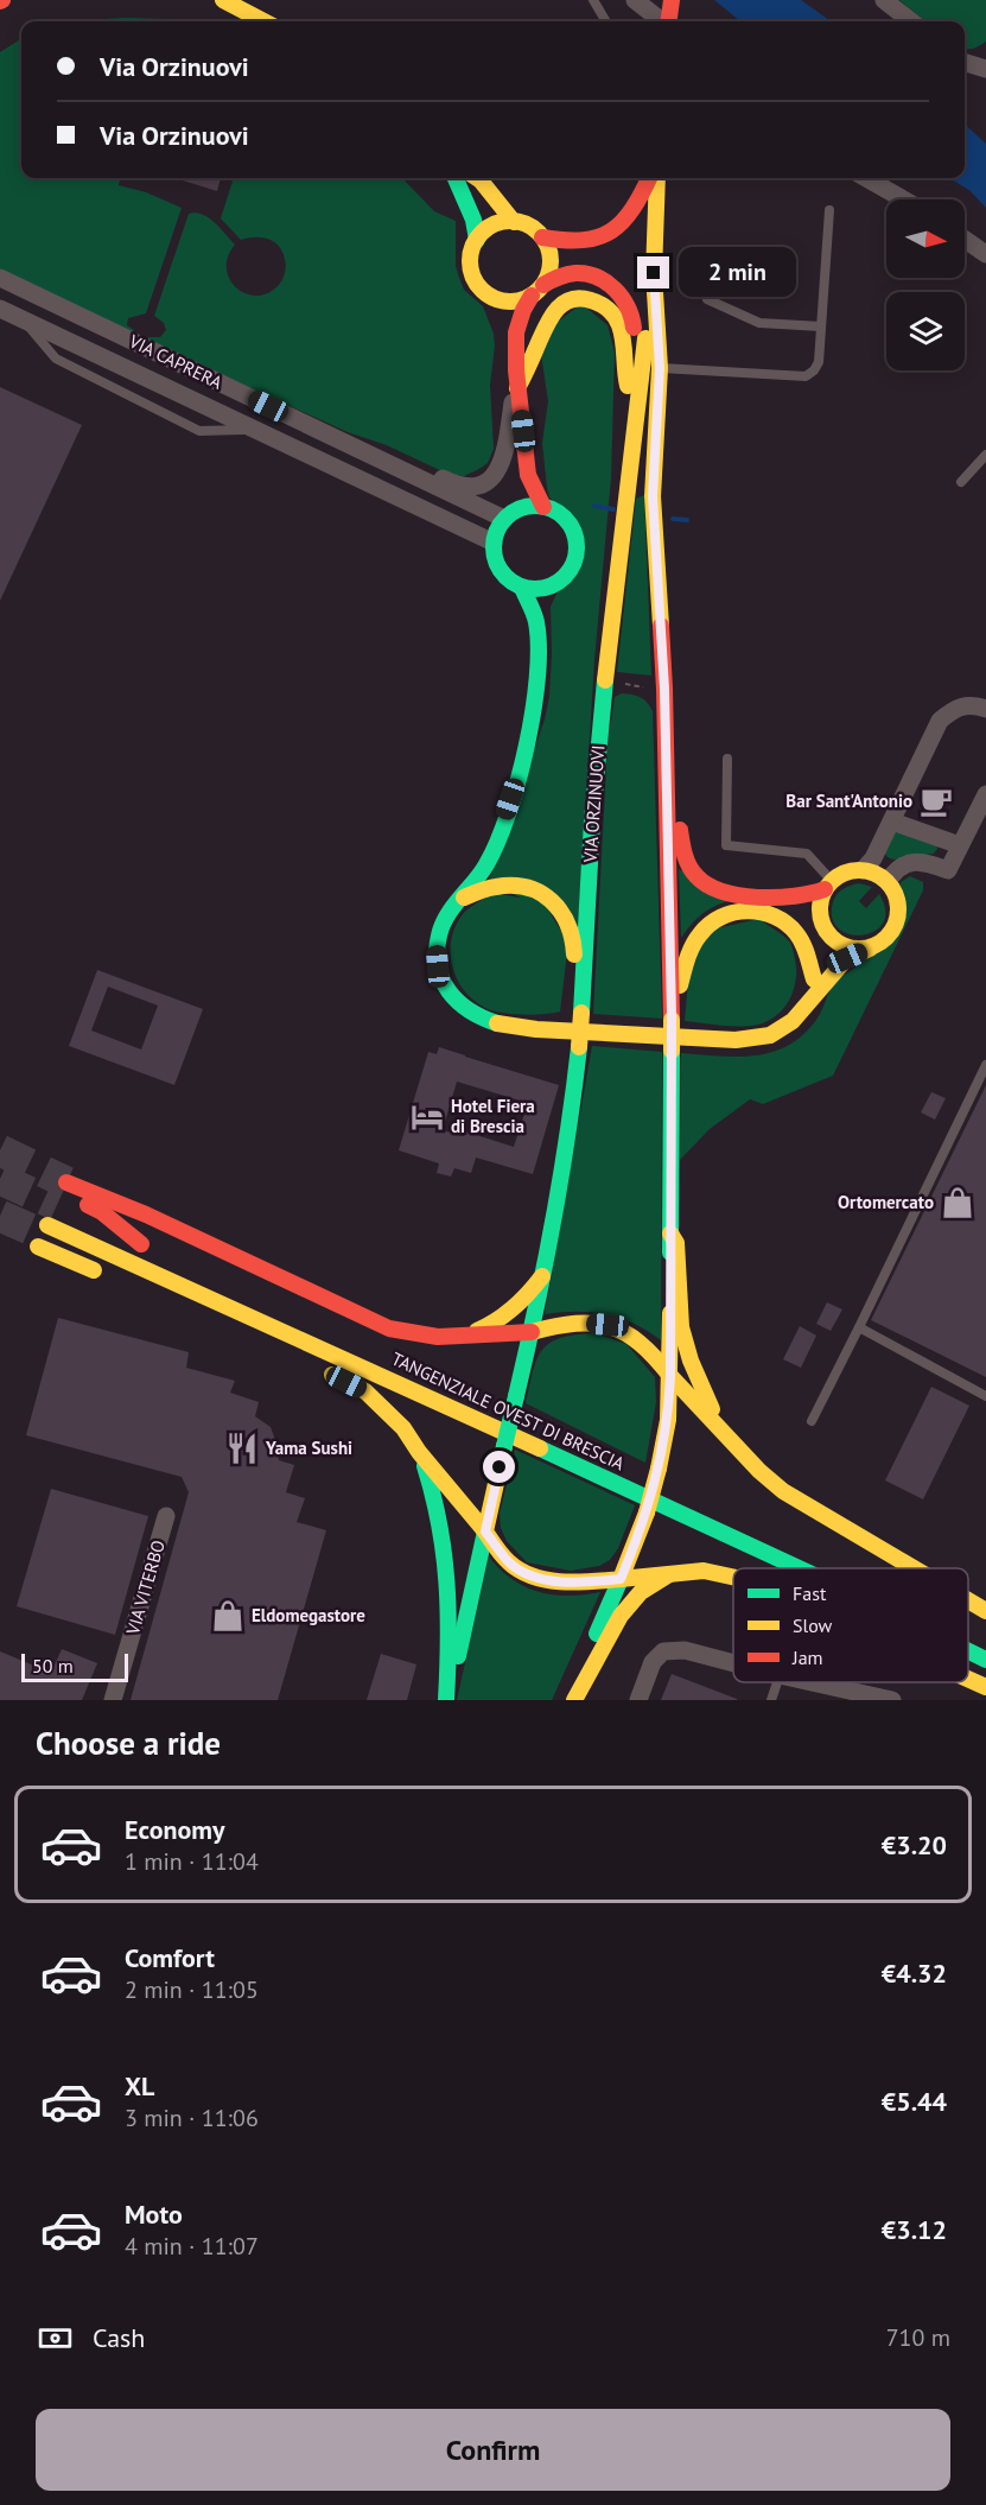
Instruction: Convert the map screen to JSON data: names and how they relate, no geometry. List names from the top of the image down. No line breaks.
{"streets":{"main road":["VIA ORZINUOVI","TANGENZIALE OVEST DI BRESCIA"],"street":["VIA CAPRERA","VIA VITERBO"]},"crossings":[["VIA ORZINUOVI","TANGENZIALE OVEST DI BRESCIA"]],"places":{"cafe":["Bar Sant'Antonio"],"hotel":["Hotel Fiera di Brescia"],"shop":["Ortomercato","Eldomegastore"],"restaurant":["Yama Sushi"]},"legend":["Fast","Slow","Jam"],"scale_bar":"50 m","north":"right","page":{"banner":["Via Orzinuovi","Via Orzinuovi"],"bubble":"2 min","scale":"50 m","heading":"Choose a ride","list":[{"name":"Economy","note":"1 min · 11:04","value":"€3.20"},{"name":"Comfort","note":"2 min · 11:05","value":"€4.32"},{"name":"XL","note":"3 min · 11:06","value":"€5.44"},{"name":"Moto","note":"4 min · 11:07","value":"€3.12"}],"pay":["Cash","710 m"],"buttons":"Confirm"}}
